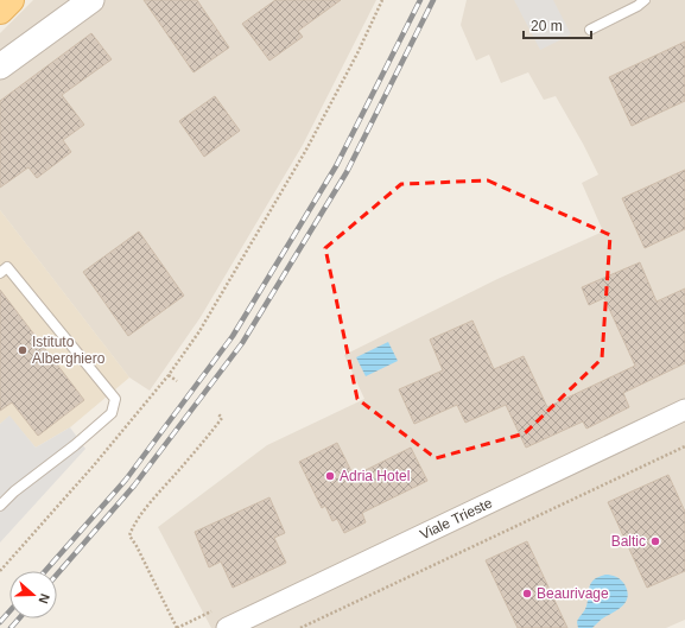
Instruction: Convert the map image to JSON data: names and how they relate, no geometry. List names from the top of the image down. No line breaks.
{"streets":{"street":["Viale Trieste"]},"places":["Istituto Alberghiero","Adria Hotel","Baltic","Beaurivage"],"scale_bar":"20 m","north":"right"}
